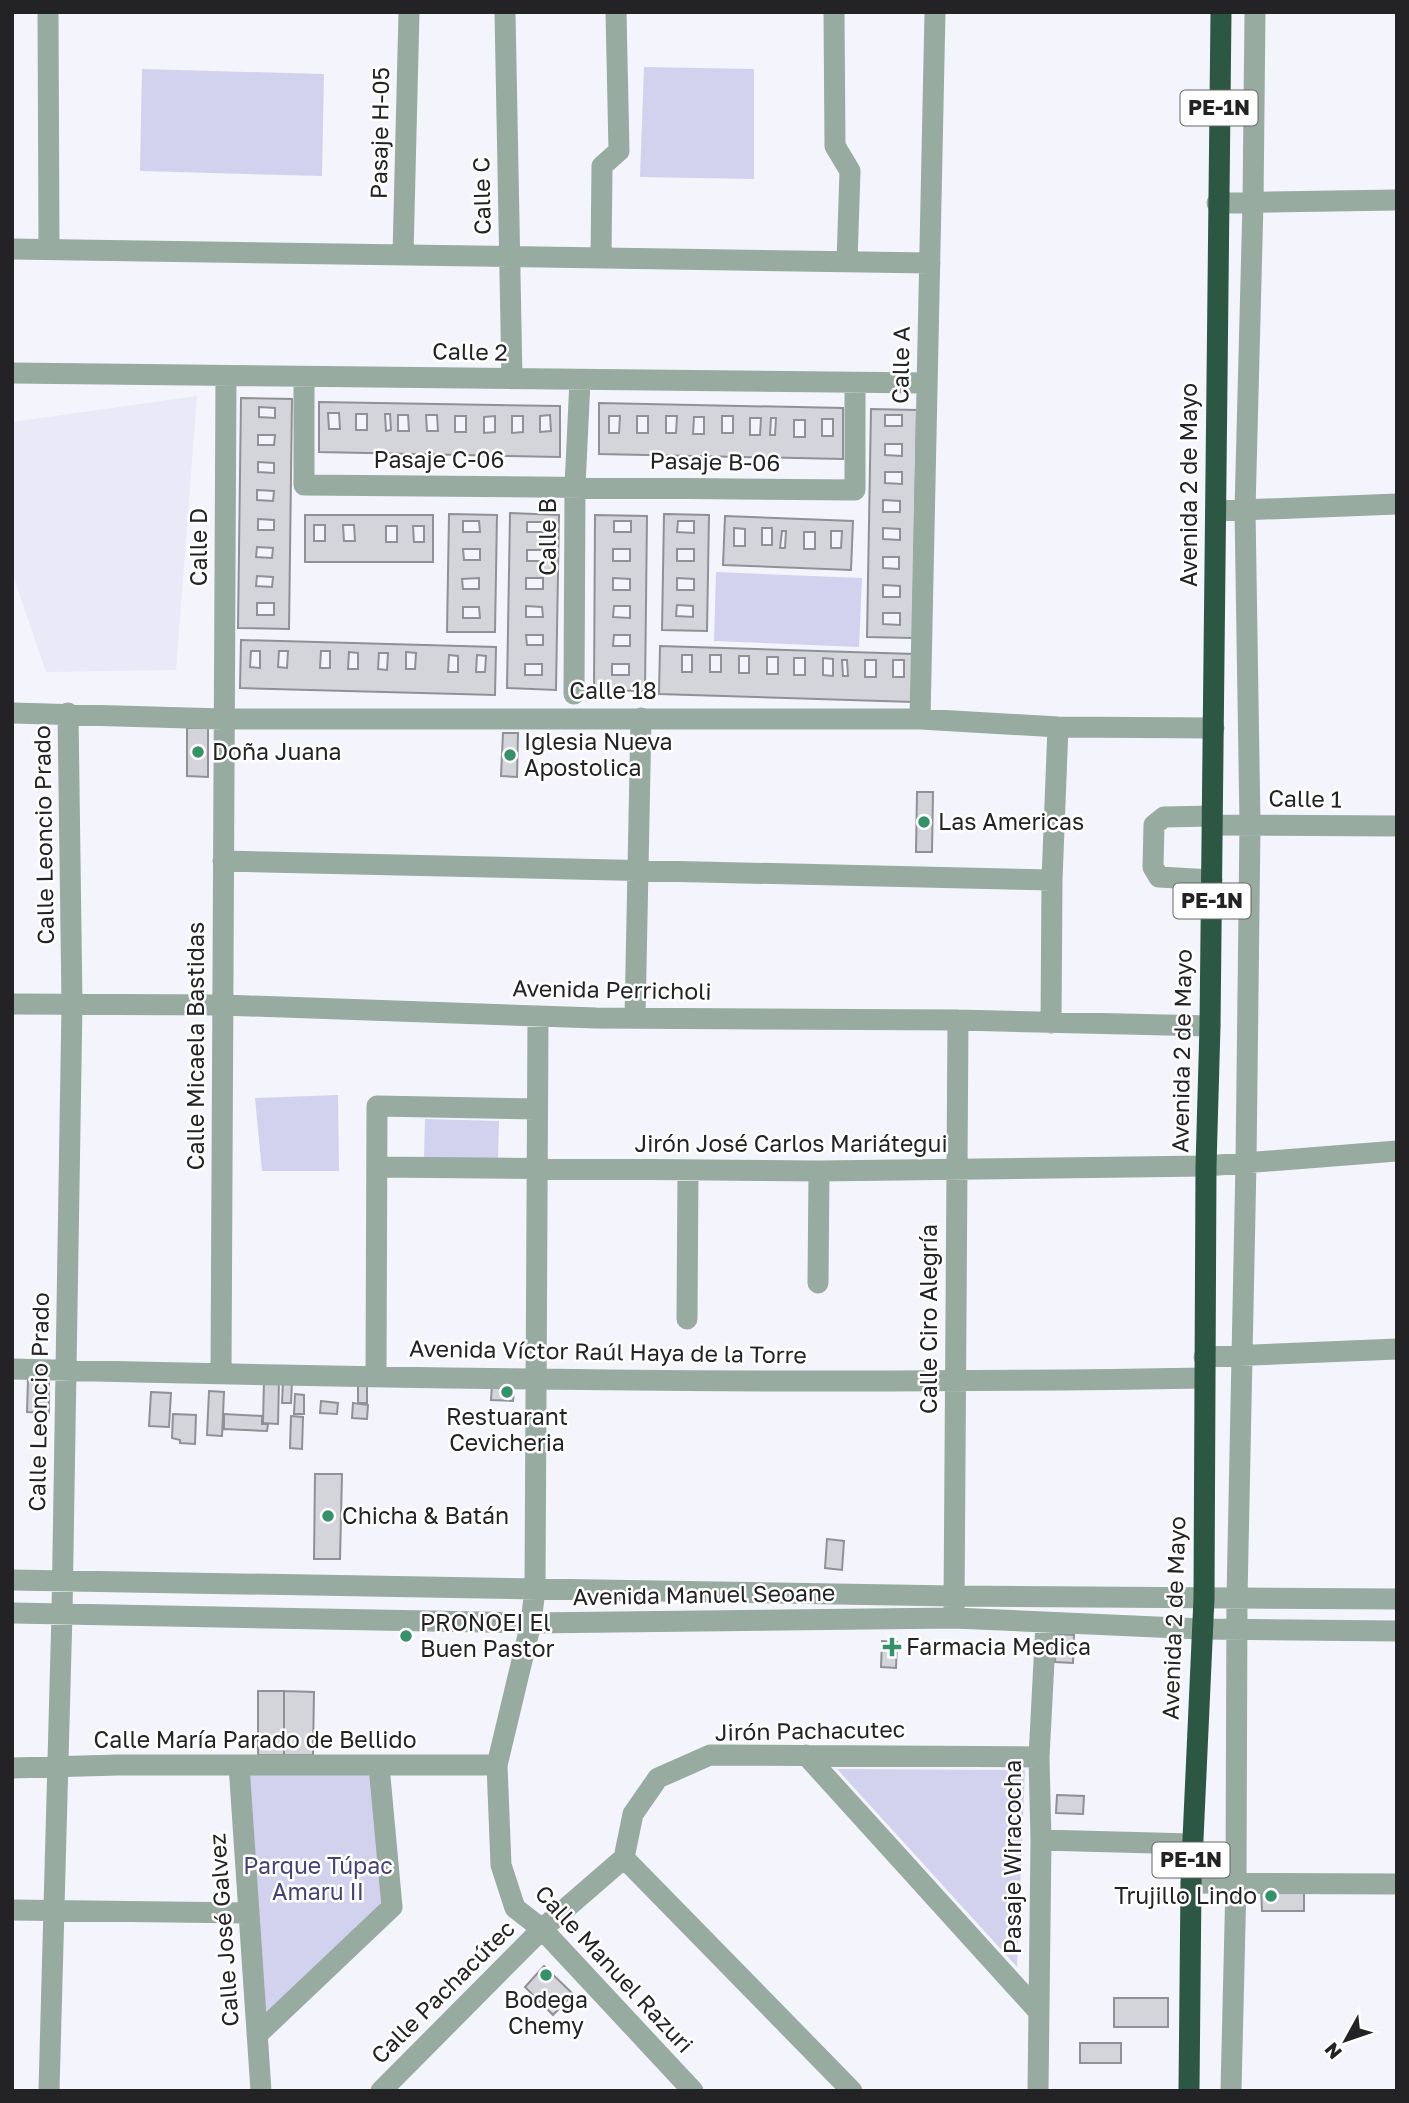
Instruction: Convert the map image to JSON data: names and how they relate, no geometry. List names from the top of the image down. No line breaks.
{"streets":{"highway":["PE-1N","Avenida 2 de Mayo"],"street":["Pasaje H-05","Calle C","Calle 2","Calle A","Pasaje C-06","Pasaje B-06","Calle B","Calle D","Calle 18","Calle 1","Calle Leoncio Prado","Avenida Perricholi","Calle Micaela Bastidas","Jirón José Carlos Mariátegui","Calle Ciro Alegría","Avenida Víctor Raúl Haya de la Torre","Avenida Manuel Seoane","Jirón Pachacutec","Calle María Parado de Bellido","Pasaje Wiracocha","Calle José Galvez","Calle Manuel Razuri","Calle Pachacútec"]},"crossings":[["Calle C","Calle 2"],["Calle 2","Calle A"],["Calle 2","Pasaje C-06"],["Calle 2","Pasaje B-06"],["Calle 2","Calle B"],["Calle 2","Calle D"],["Calle A","Calle 18"],["Pasaje C-06","Pasaje B-06"],["Pasaje C-06","Calle B"],["Pasaje B-06","Calle B"],["Avenida 2 de Mayo","Calle 18"],["Avenida 2 de Mayo","Calle 1"],["Avenida 2 de Mayo","Avenida Perricholi"],["Avenida 2 de Mayo","Jirón José Carlos Mariátegui"],["Avenida 2 de Mayo","Avenida Víctor Raúl Haya de la Torre"],["Avenida 2 de Mayo","Avenida Manuel Seoane"],["Calle D","Calle 18"],["Calle D","Calle Micaela Bastidas"],["Calle 18","Calle Leoncio Prado"],["Calle 18","Calle Micaela Bastidas"],["Calle Leoncio Prado","Avenida Perricholi"],["Calle Leoncio Prado","Avenida Víctor Raúl Haya de la Torre"],["Calle Leoncio Prado","Avenida Manuel Seoane"],["Calle Leoncio Prado","Calle María Parado de Bellido"],["Avenida Perricholi","Calle Micaela Bastidas"],["Avenida Perricholi","Calle Ciro Alegría"],["Avenida Perricholi","Calle Manuel Razuri"],["Calle Micaela Bastidas","Avenida Víctor Raúl Haya de la Torre"],["Jirón José Carlos Mariátegui","Calle Ciro Alegría"],["Jirón José Carlos Mariátegui","Calle Manuel Razuri"],["Calle Ciro Alegría","Avenida Víctor Raúl Haya de la Torre"],["Calle Ciro Alegría","Avenida Manuel Seoane"],["Avenida Víctor Raúl Haya de la Torre","Calle Manuel Razuri"],["Avenida Manuel Seoane","Pasaje Wiracocha"],["Avenida Manuel Seoane","Calle Manuel Razuri"],["Jirón Pachacutec","Pasaje Wiracocha"],["Calle María Parado de Bellido","Calle José Galvez"],["Calle María Parado de Bellido","Calle Manuel Razuri"],["Calle Manuel Razuri","Calle Pachacútec"]],"parks":["Parque Túpac Amaru II"],"places":{"other":["Doña Juana","Iglesia Nueva Apostolica","Las Americas","Restuarant Cevicheria","Chicha & Batán","PRONOEI El Buen Pastor","Trujillo Lindo","Bodega Chemy"],"health":["Farmacia Medica"]},"north":"bottom left"}
